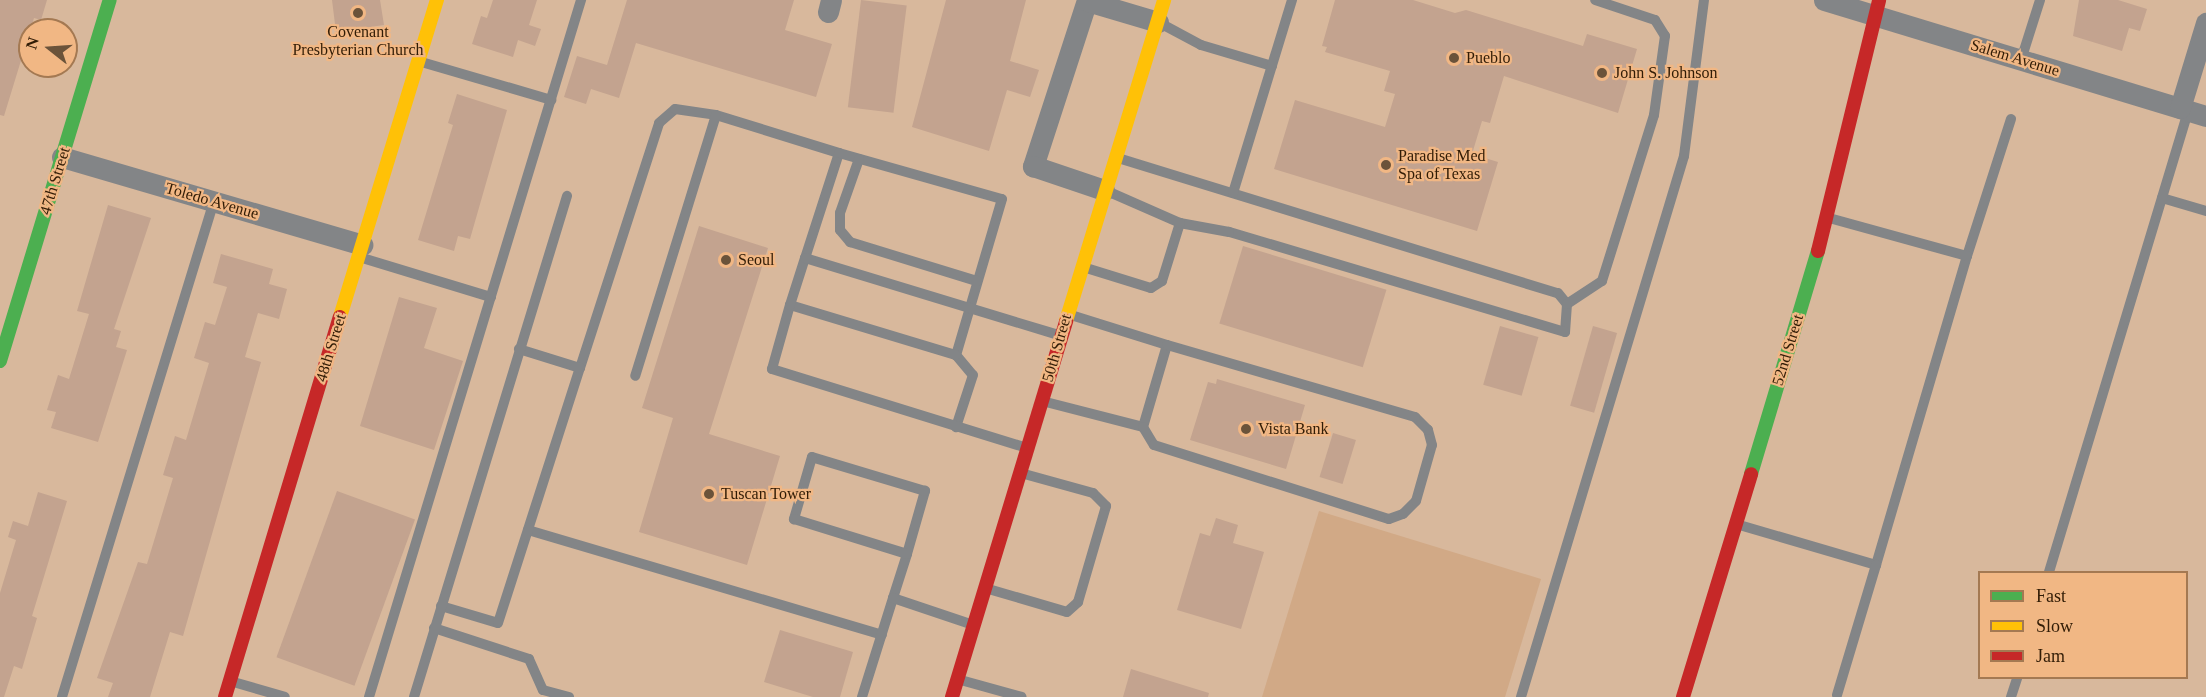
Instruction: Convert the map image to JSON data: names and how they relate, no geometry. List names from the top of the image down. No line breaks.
{"streets":{"street":["Salem Avenue","47th Street","Toledo Avenue","48th Street","50th Street","52nd Street"]},"crossings":[["Salem Avenue","52nd Street"],["47th Street","Toledo Avenue"],["Toledo Avenue","48th Street"]],"places":["Covenant Presbyterian Church","Pueblo","John S. Johnson","Paradise Med Spa of Texas","Seoul","Vista Bank","Tuscan Tower"],"legend":["Fast","Slow","Jam"],"north":"left"}
